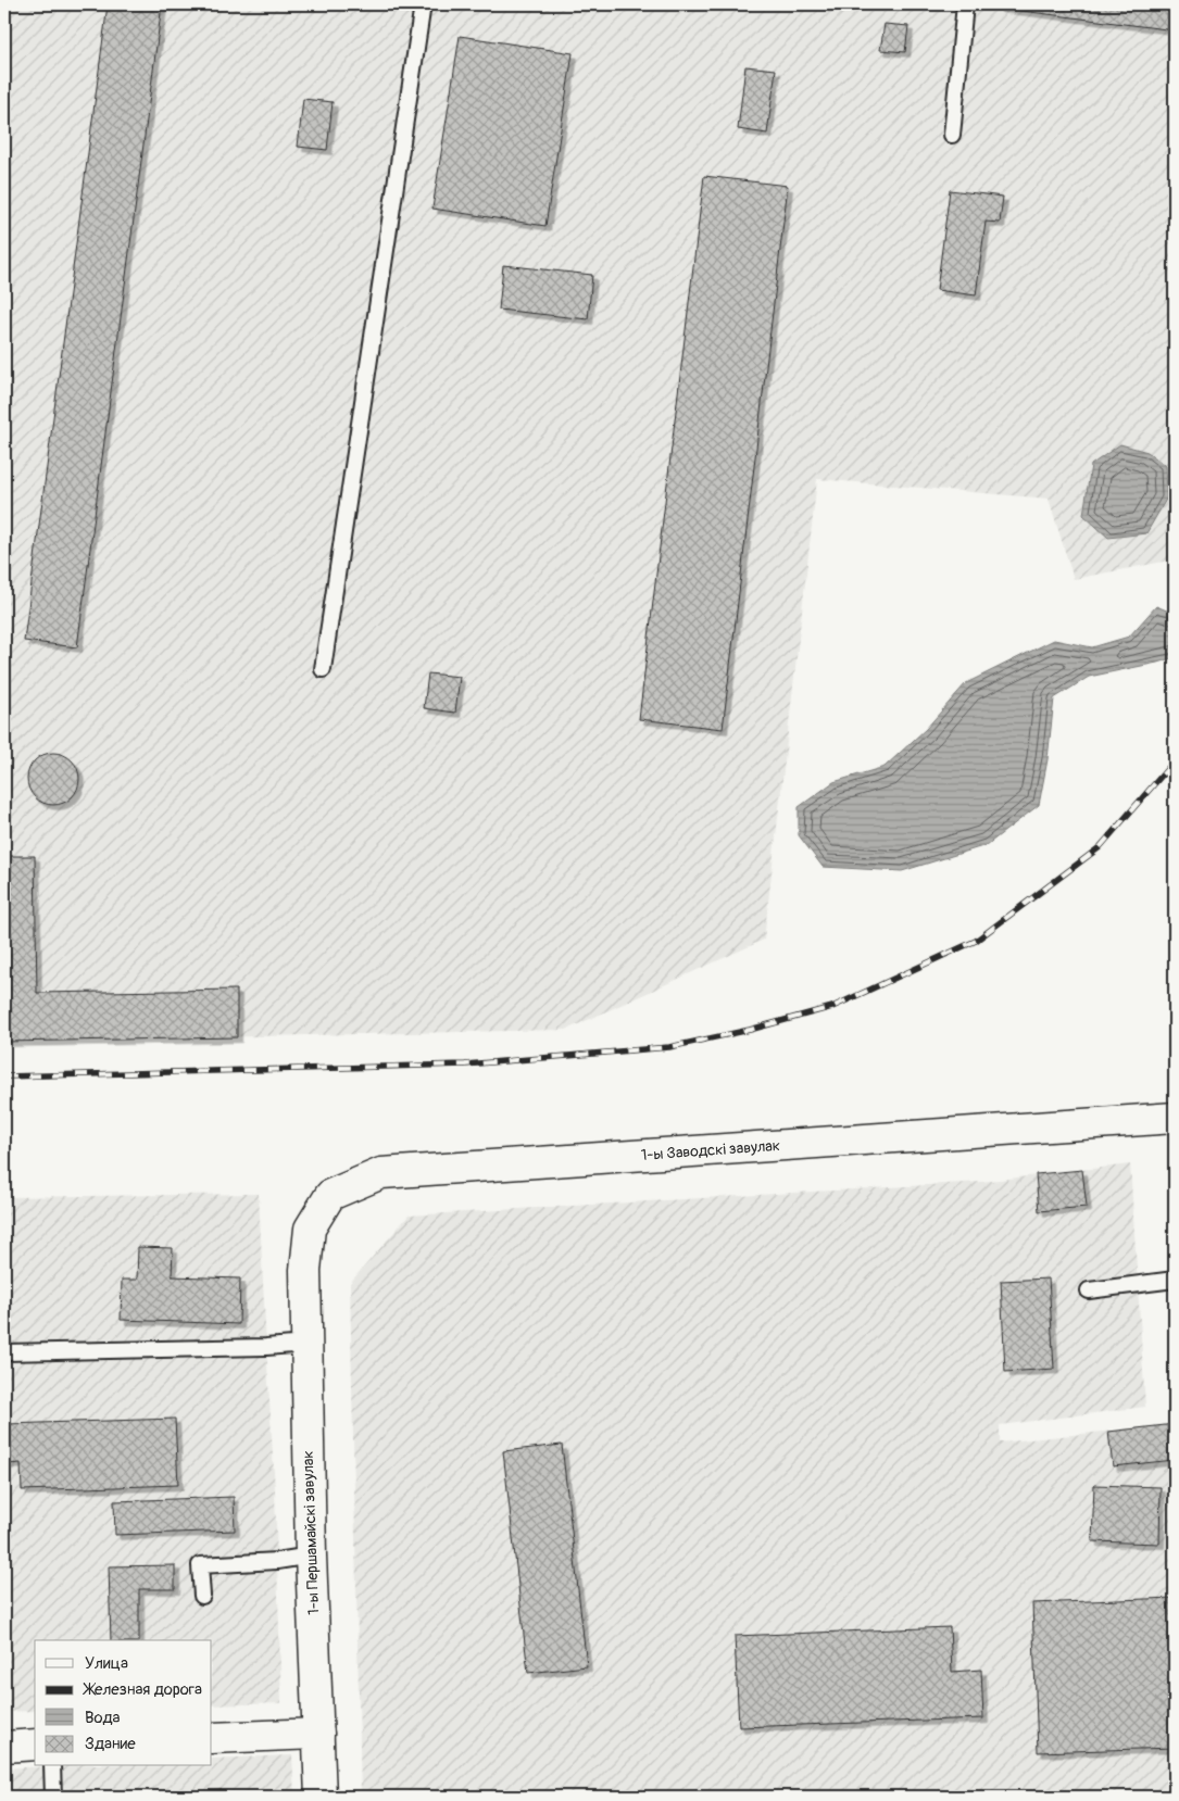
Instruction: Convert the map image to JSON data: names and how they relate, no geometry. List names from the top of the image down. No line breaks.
{"streets":{"street":["1-ы Заводскі завулак","1-ы Першамайскі завулак"]},"crossings":[["1-ы Заводскі завулак","1-ы Першамайскі завулак"]],"legend":["Улица","Железная дорога","Вода","Здание"]}
